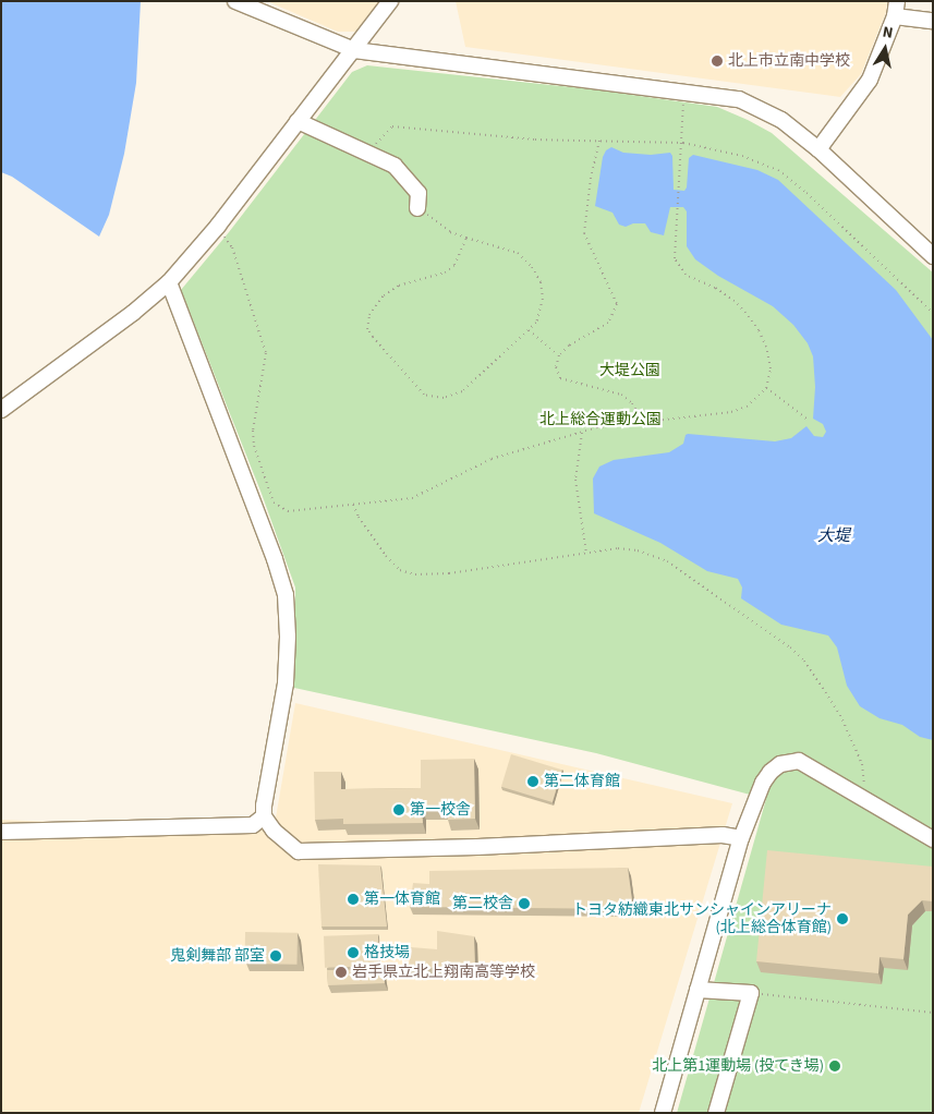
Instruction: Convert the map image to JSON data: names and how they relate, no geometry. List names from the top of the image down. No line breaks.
{"water":["大堤"],"parks":["大堤公園","北上総合運動公園"],"places":["北上市立南中学校","第二体育館","第一校舎","第一体育館","第二校舎","トヨタ紡織東北サンシャインアリーナ (北上総合体育館)","格技場","鬼剣舞部 部室","岩手県立北上翔南高等学校","北上第1運動場 (投てき場)"],"north":"top"}
